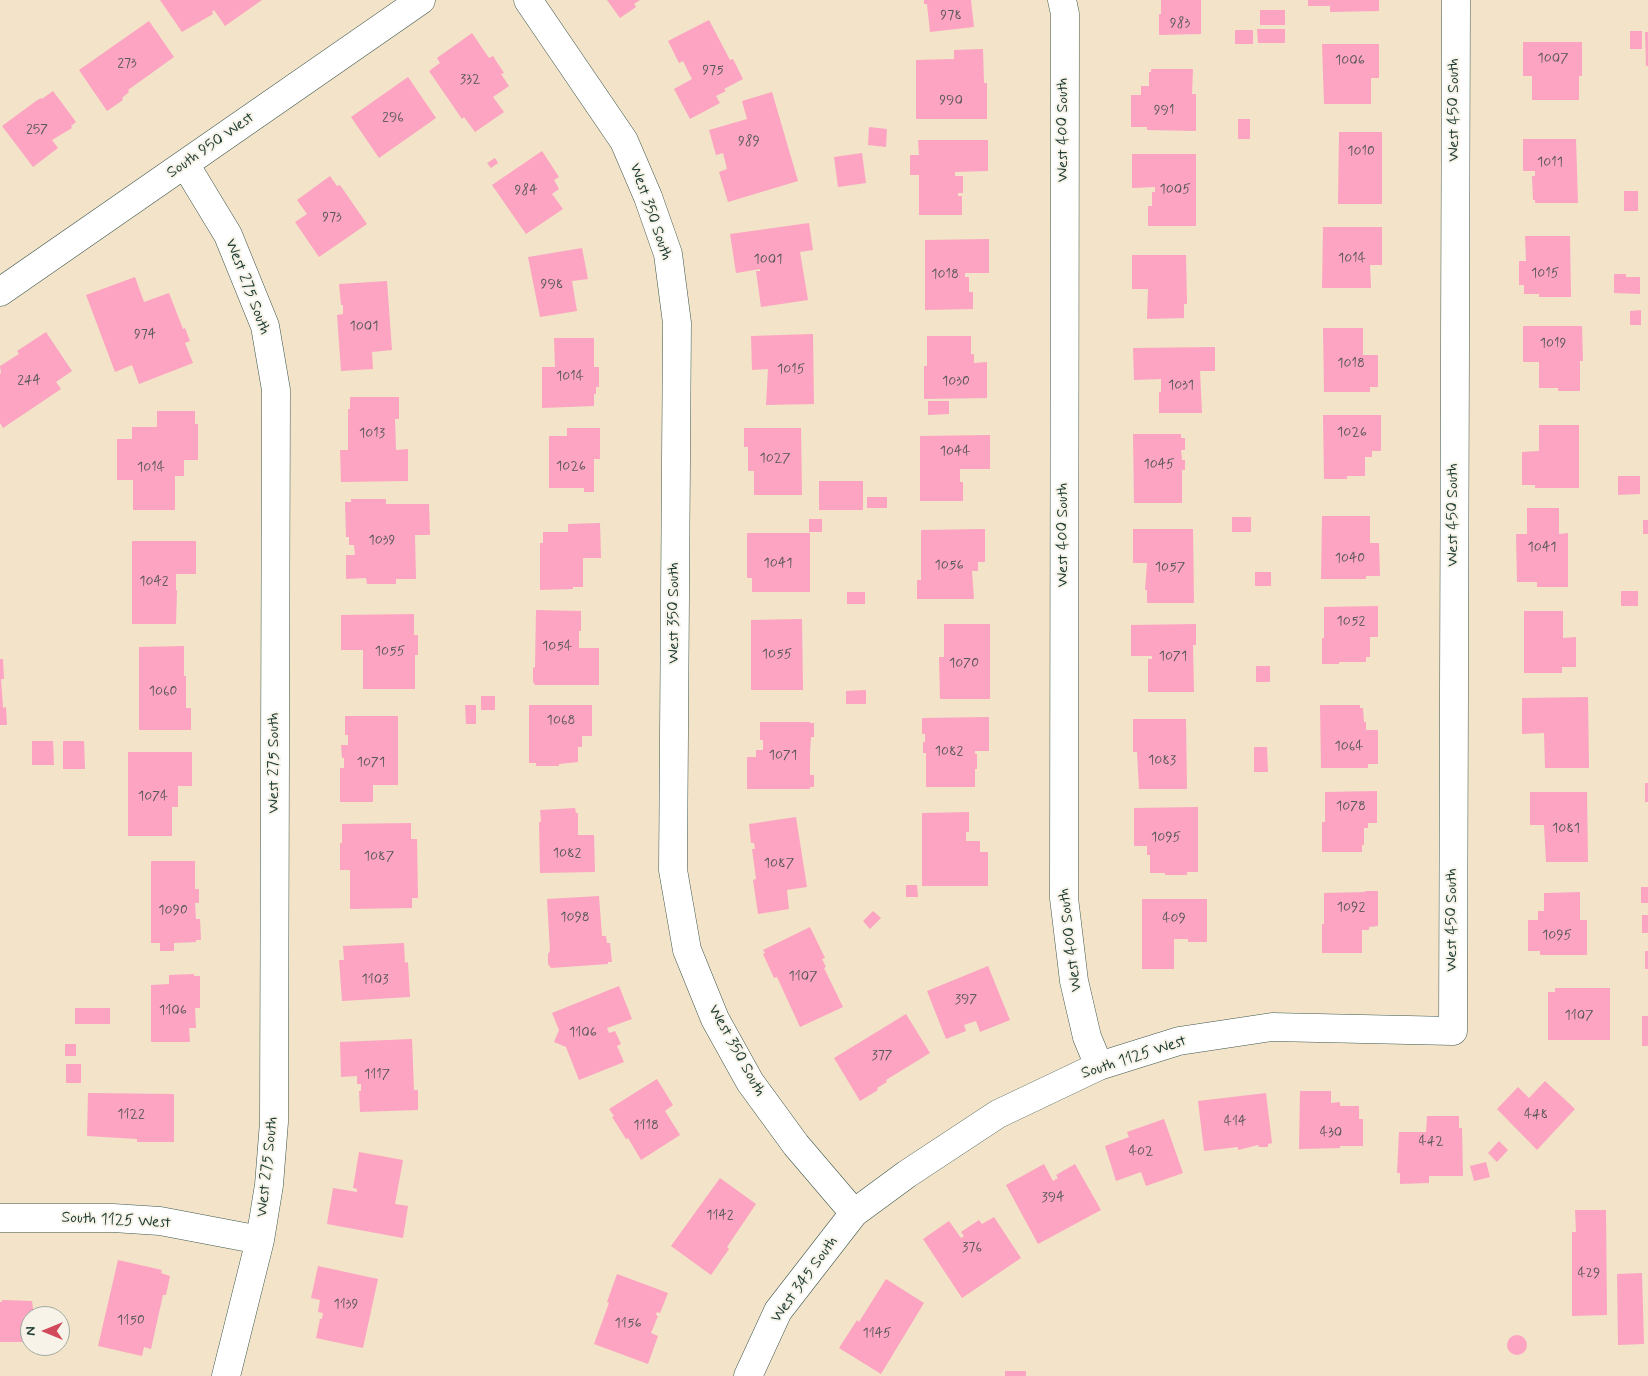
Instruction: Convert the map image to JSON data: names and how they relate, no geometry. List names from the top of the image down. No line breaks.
{"streets":{"street":["West 450 South","West 400 South","South 950 West","West 350 South","West 275 South","South 1125 West","West 345 South"]},"crossings":[["West 450 South","South 1125 West"],["West 400 South","South 1125 West"],["South 950 West","West 275 South"],["West 350 South","South 1125 West"],["West 350 South","West 345 South"],["West 275 South","South 1125 West"],["South 1125 West","West 345 South"]],"house_numbers":["978","983","1007","1006","273","975","332","990","991","296","257","989","1010","1011","1005","984","973","1014","1001","1015","1018","998","1001","974","1019","1018","1015","1014","244","1030","1031","1026","1013","1044","1027","1045","1026","1014","1039","1041","1040","1041","1056","1057","1042","1052","1054","1055","1055","1071","1070","1060","1068","1064","1082","1071","1083","1071","1074","1078","1081","1095","1082","1087","1087","1092","1090","1098","409","1095","1107","1103","397","1106","1107","1106","377","1117","1122","448","414","1118","430","442","402","394","1142","376","429","1139","1150","1156","1145"],"north":"left"}
